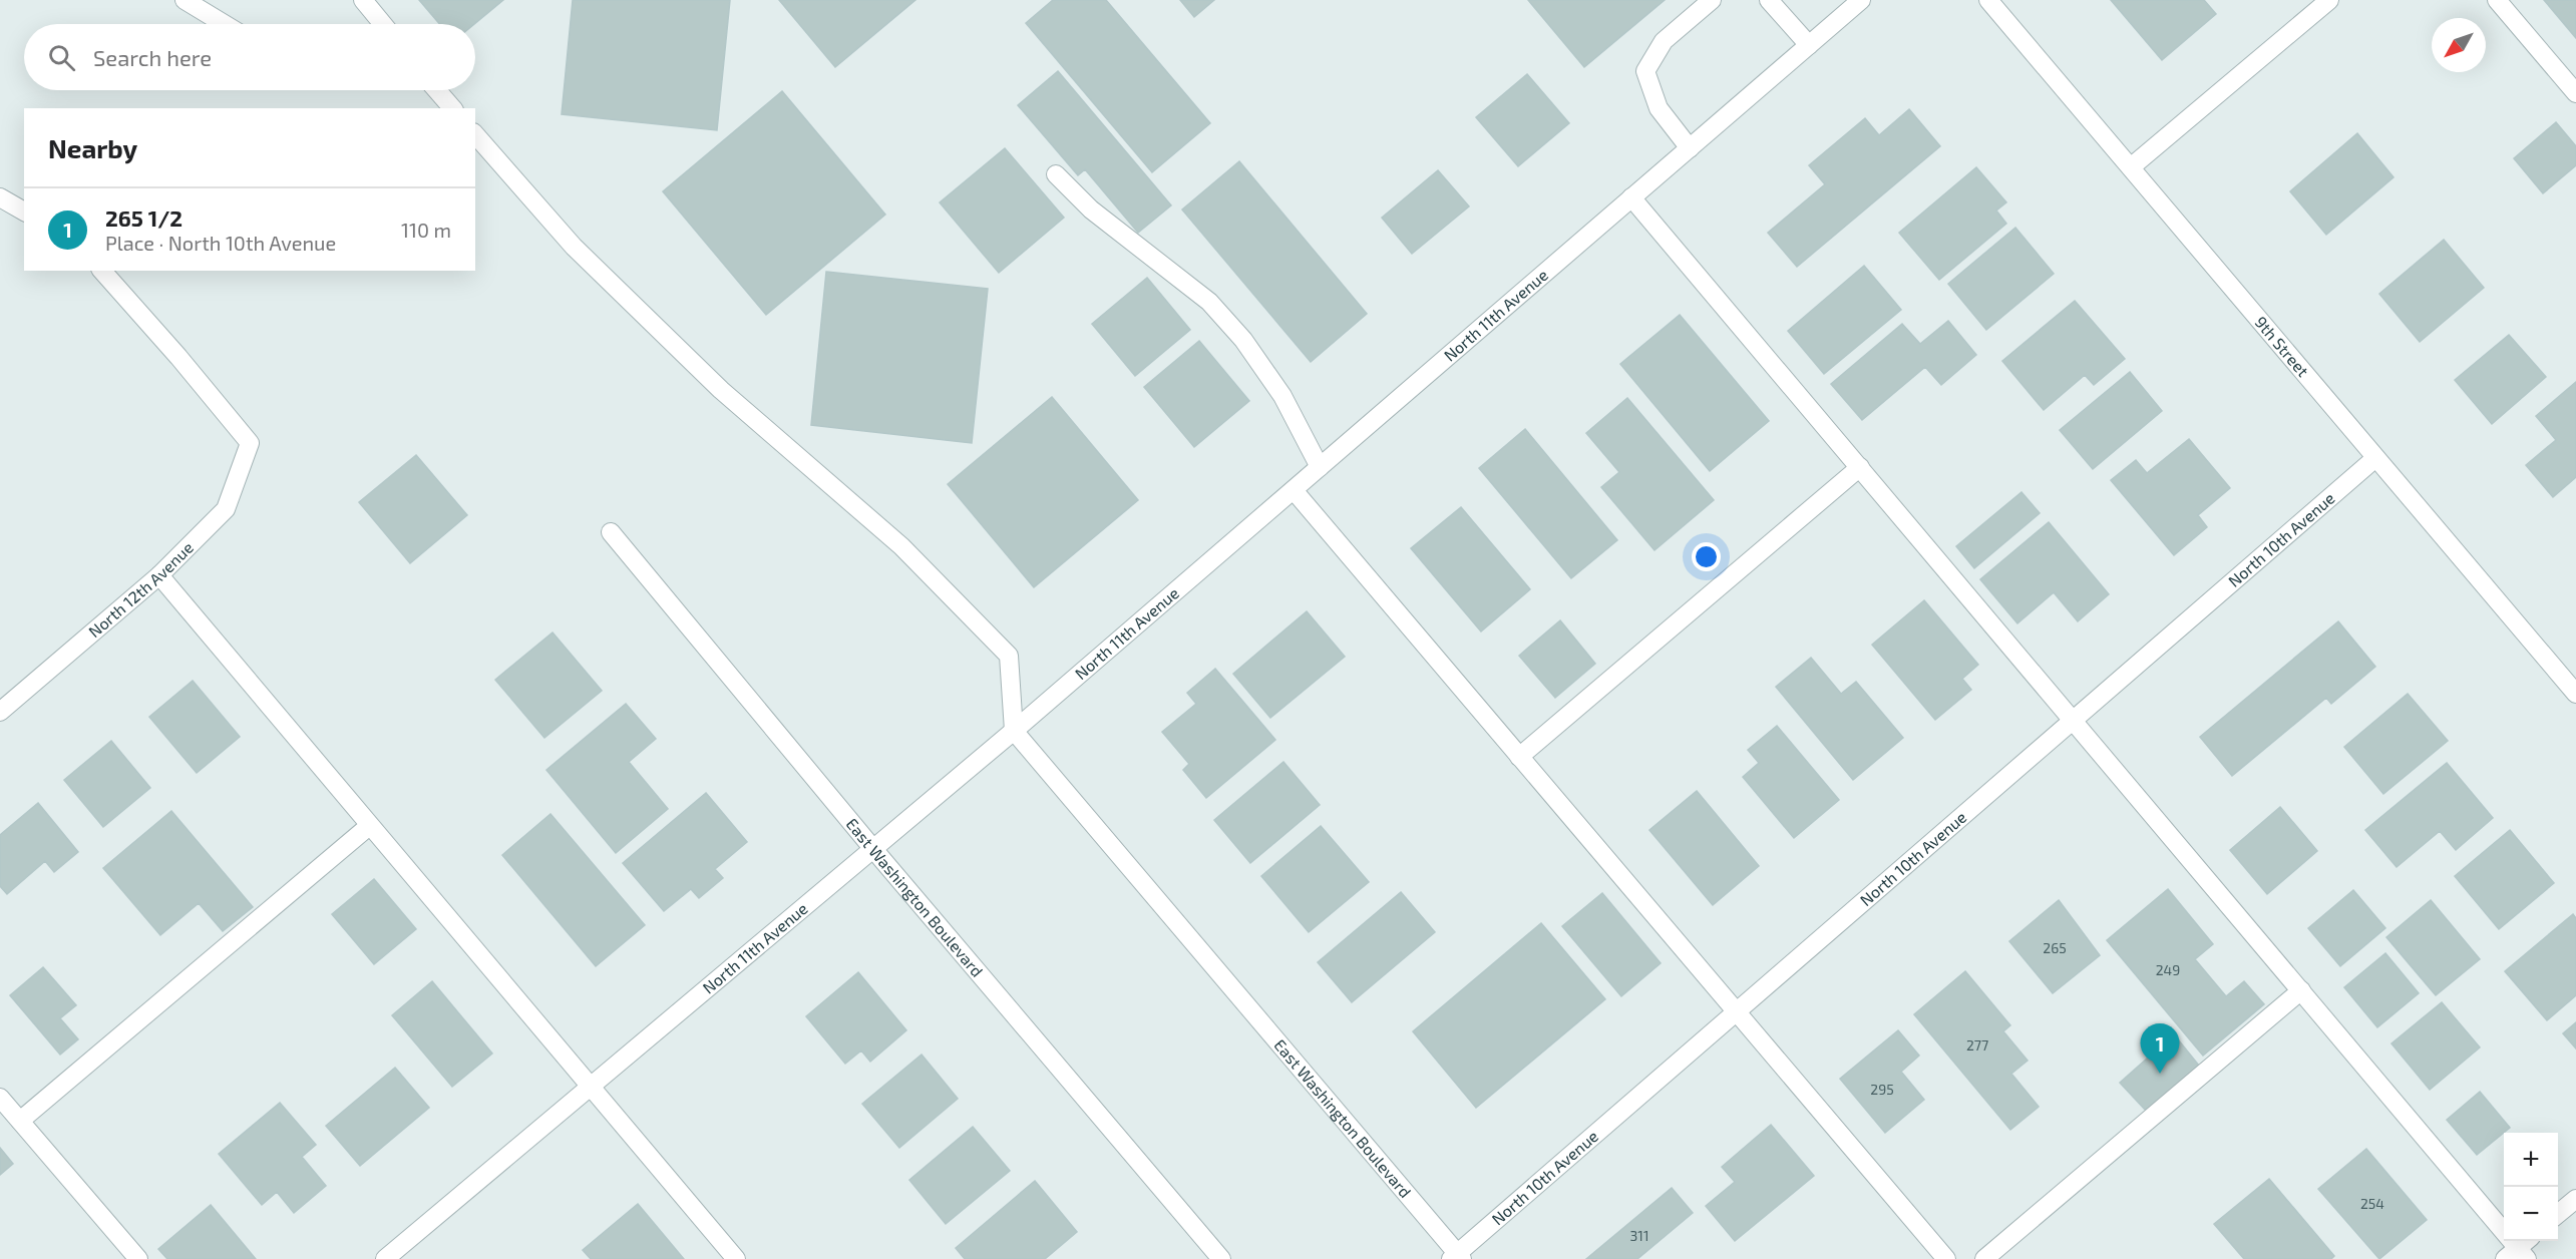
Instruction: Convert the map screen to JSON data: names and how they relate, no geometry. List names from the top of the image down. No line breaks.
{"streets":{"street":["North 11th Avenue","9th Street","North 10th Avenue","North 12th Avenue","East Washington Boulevard"]},"crossings":[["North 11th Avenue","East Washington Boulevard"],["9th Street","North 10th Avenue"],["North 10th Avenue","East Washington Boulevard"]],"house_numbers":["265","249","277","295","254","311"],"north":"bottom left","page":{"search":"Search here","heading":"Nearby","list":[{"mark":"1","name":"265 1/2","note":"Place · North 10th Avenue","value":"110 m"}],"pins":"1","map_buttons":["+","−"]}}
